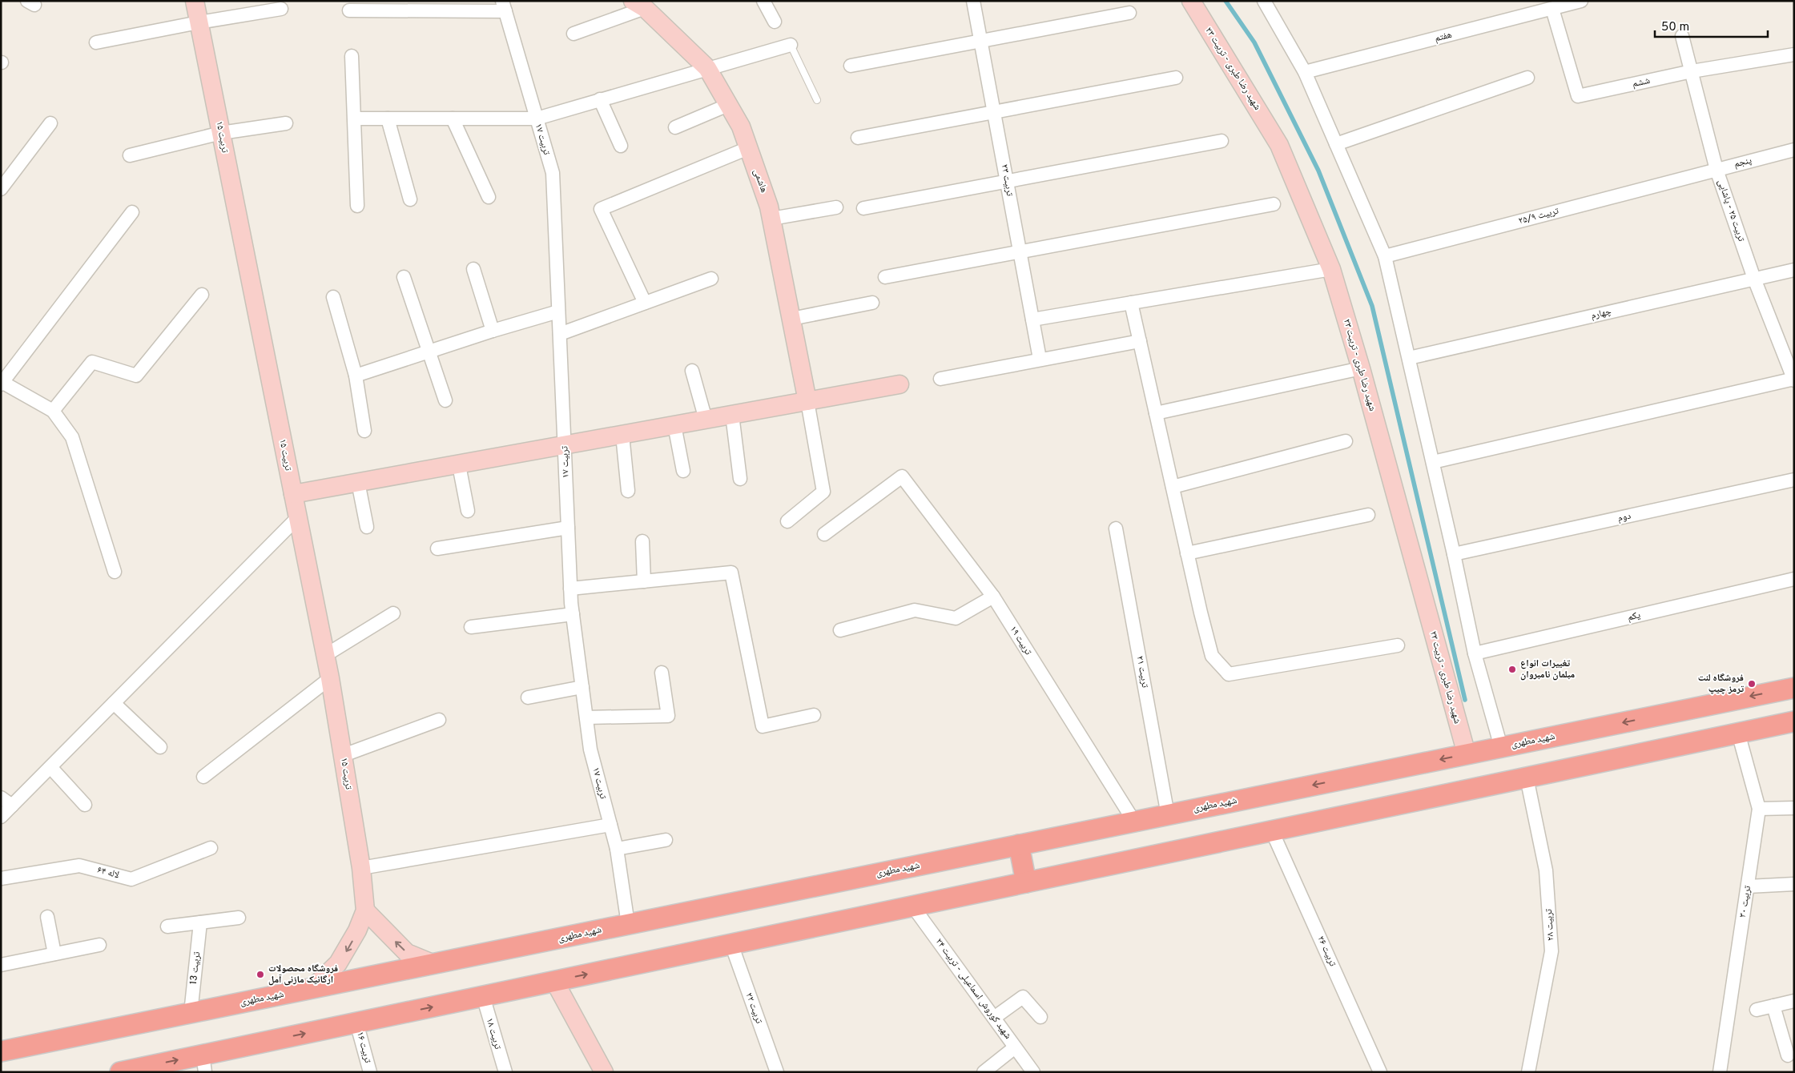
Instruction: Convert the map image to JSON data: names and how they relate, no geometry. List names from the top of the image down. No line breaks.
{"streets":{"main road":["شهید مطهری"],"street":["هفتم","شهید رضا طبری - تربیت ۲۳","ششم","تربیت ۱۵","تربیت ۱۷","پنجم","تربیت ۲۳","هاشمی","تربیت ۲۵ - پاشایی","تربیت ۲۵/۹","چهارم","دوم","یکم","تربیت ۱۹","تربیت ۲۱","لاله ۶۴","تربیت ۳۰","تربیت ۲۸","تربیت ۲۶","تربیت 13","شهید کوروش اسماعیلی - تربیت ۲۴","تربیت ۲۲","تربیت ۱۸","تربیت ۱۶"]},"crossings":[["هفتم","ششم"],["شهید رضا طبری - تربیت ۲۳","شهید مطهری"],["ششم","تربیت ۲۵ - پاشایی"],["تربیت ۱۵","شهید مطهری"],["تربیت ۱۷","شهید مطهری"],["پنجم","تربیت ۲۵ - پاشایی"],["پنجم","تربیت ۲۵/۹"],["تربیت ۲۵ - پاشایی","چهارم"],["تربیت ۱۹","شهید مطهری"],["تربیت ۲۱","شهید مطهری"],["شهید مطهری","تربیت 13"]],"places":["تغییرات انواع مبلمان نامبروان","فروشگاه لنت ترمز چیپ","فروشگاه محصولات ارگانیک مازنی آمل"],"scale_bar":"50 m"}
